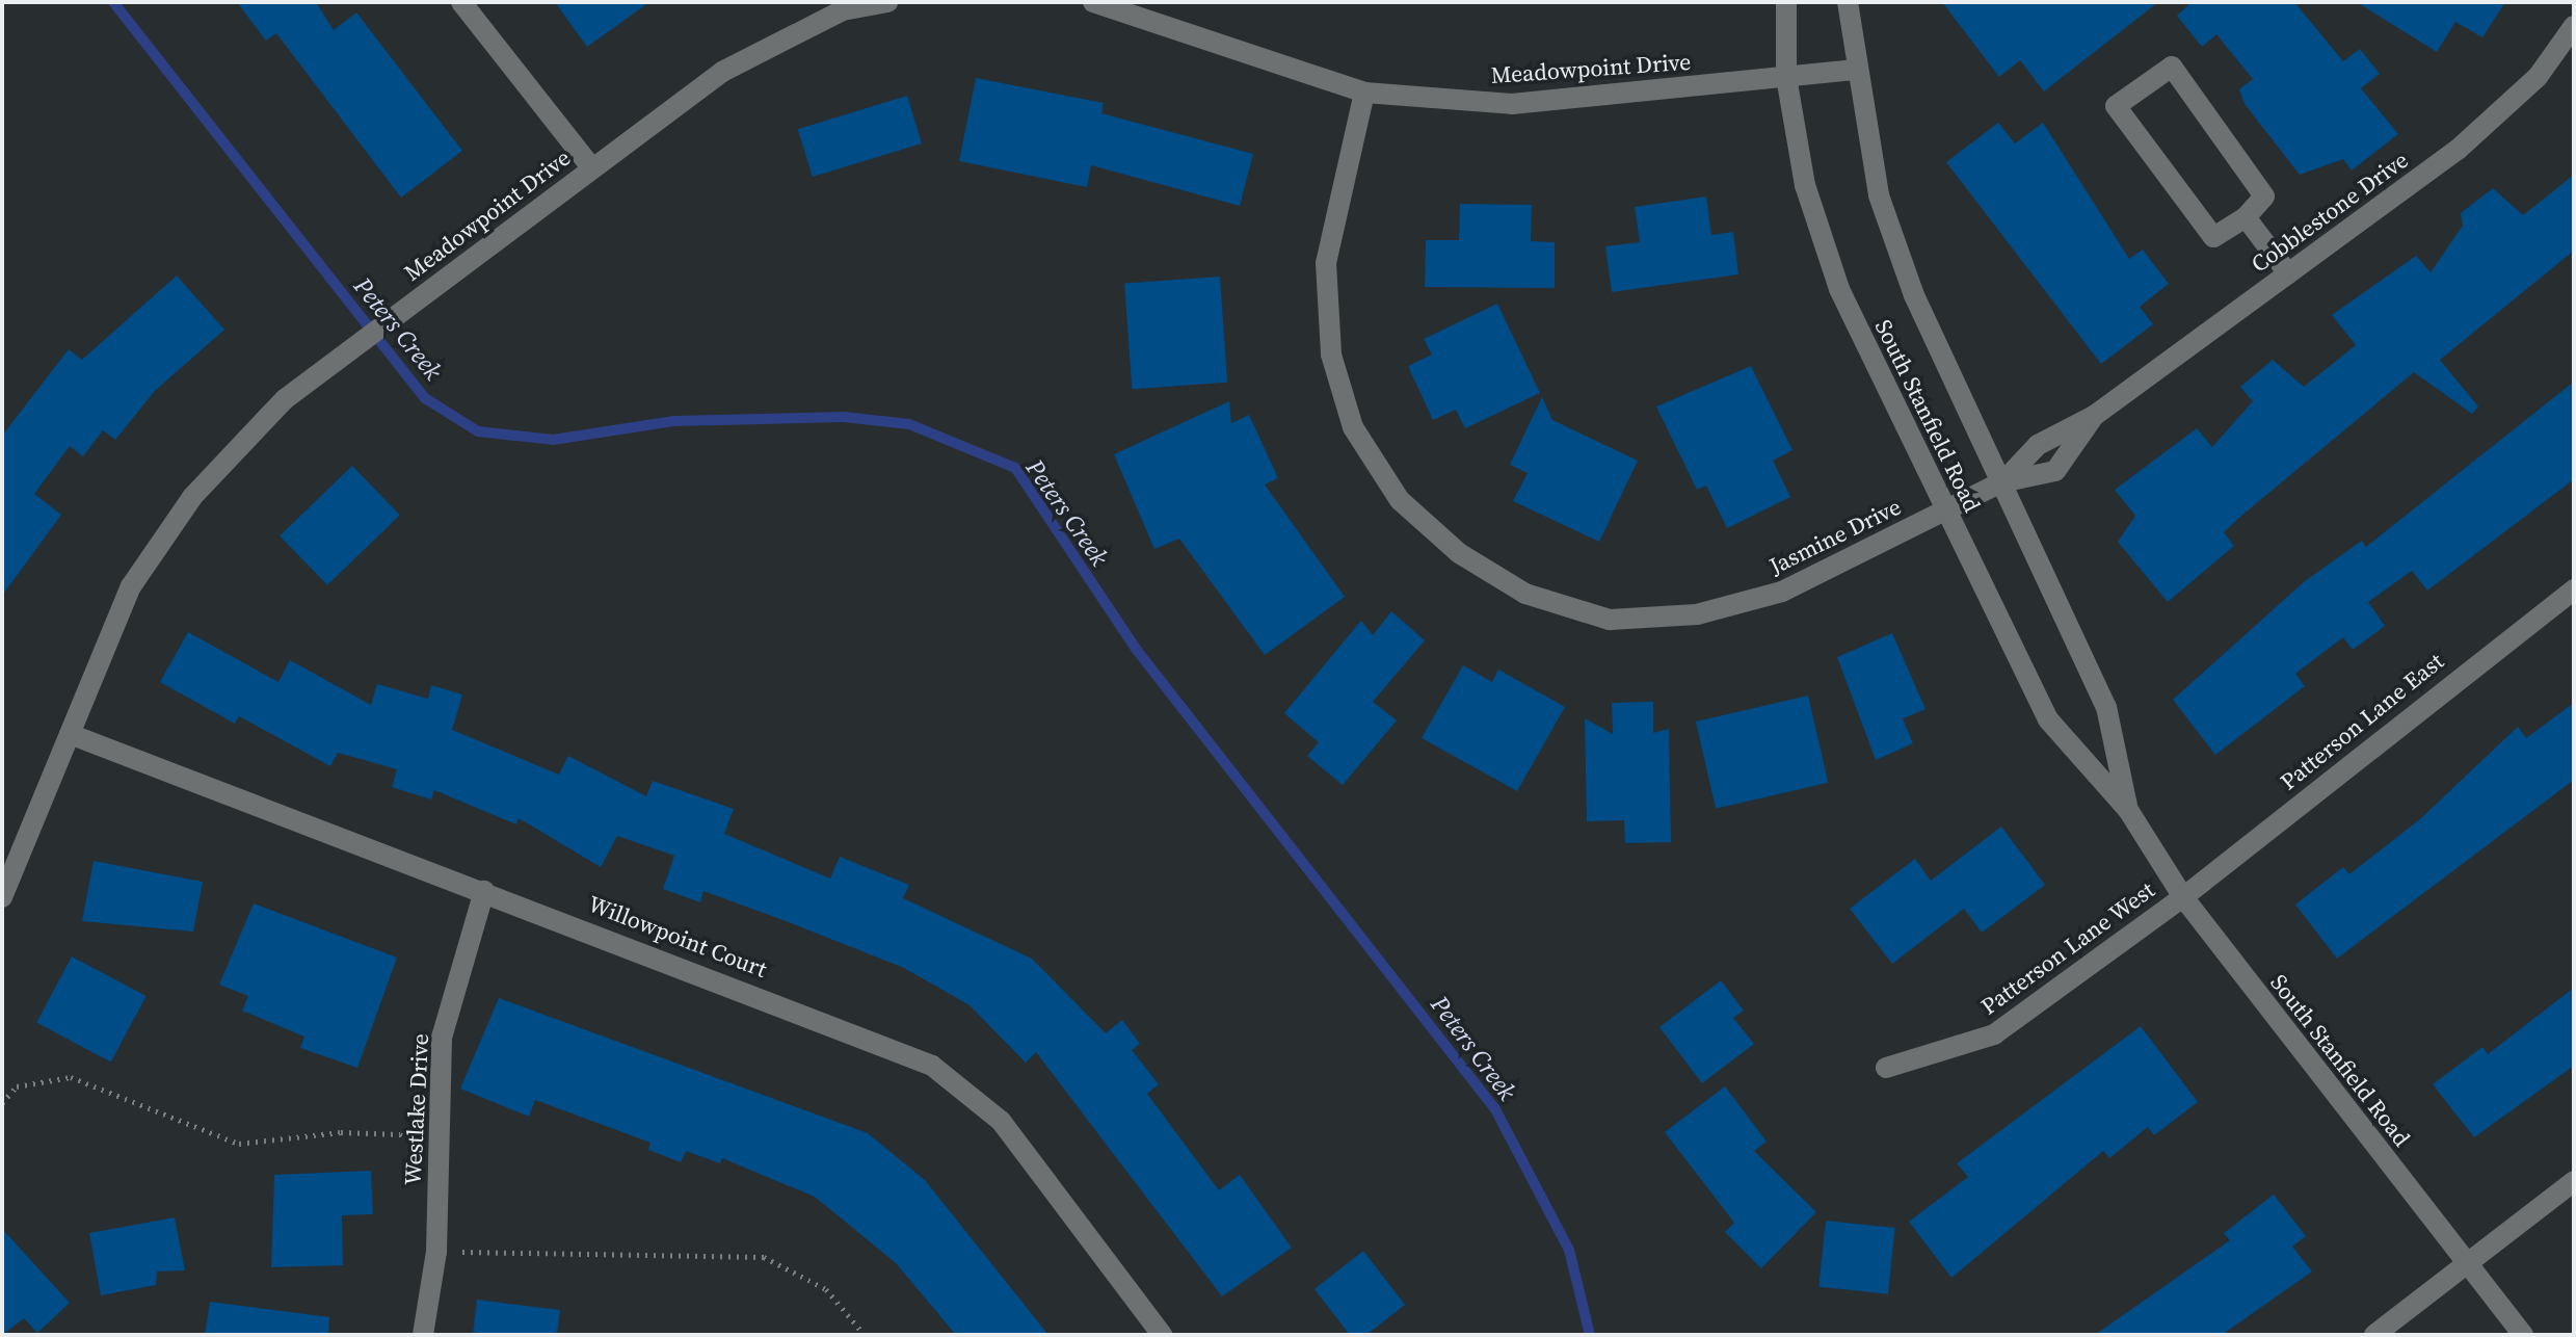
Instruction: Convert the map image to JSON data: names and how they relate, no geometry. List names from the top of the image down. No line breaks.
{"streets":{"street":["Meadowpoint Drive","Cobblestone Drive","South Stanfield Road","Jasmine Drive","Patterson Lane East","Willowpoint Court","Patterson Lane West","Westlake Drive"]},"crossings":[["Meadowpoint Drive","South Stanfield Road"],["Meadowpoint Drive","Jasmine Drive"],["Meadowpoint Drive","Willowpoint Court"],["Cobblestone Drive","South Stanfield Road"],["Cobblestone Drive","Jasmine Drive"],["South Stanfield Road","Jasmine Drive"],["South Stanfield Road","Patterson Lane East"],["South Stanfield Road","Patterson Lane West"],["Patterson Lane East","Patterson Lane West"],["Willowpoint Court","Westlake Drive"]],"water":["Peters Creek"]}
